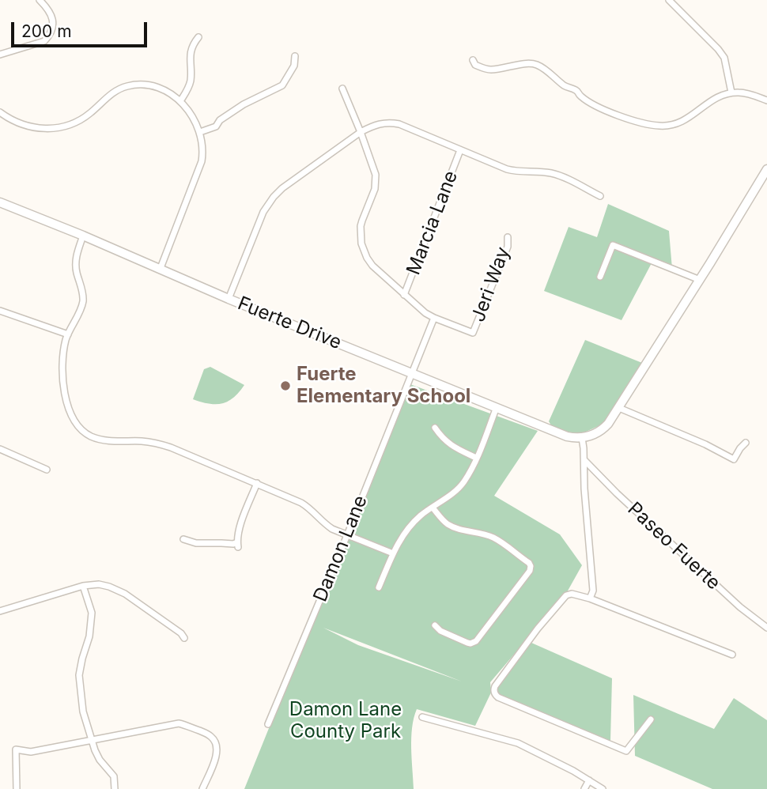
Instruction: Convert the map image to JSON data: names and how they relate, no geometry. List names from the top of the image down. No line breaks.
{"streets":{"street":["Marcia Lane","Jeri Way","Fuerte Drive","Paseo Fuerte","Damon Lane"]},"crossings":[["Fuerte Drive","Damon Lane"]],"parks":["Damon Lane County Park"],"places":["Fuerte Elementary School"],"scale_bar":"200 m"}
